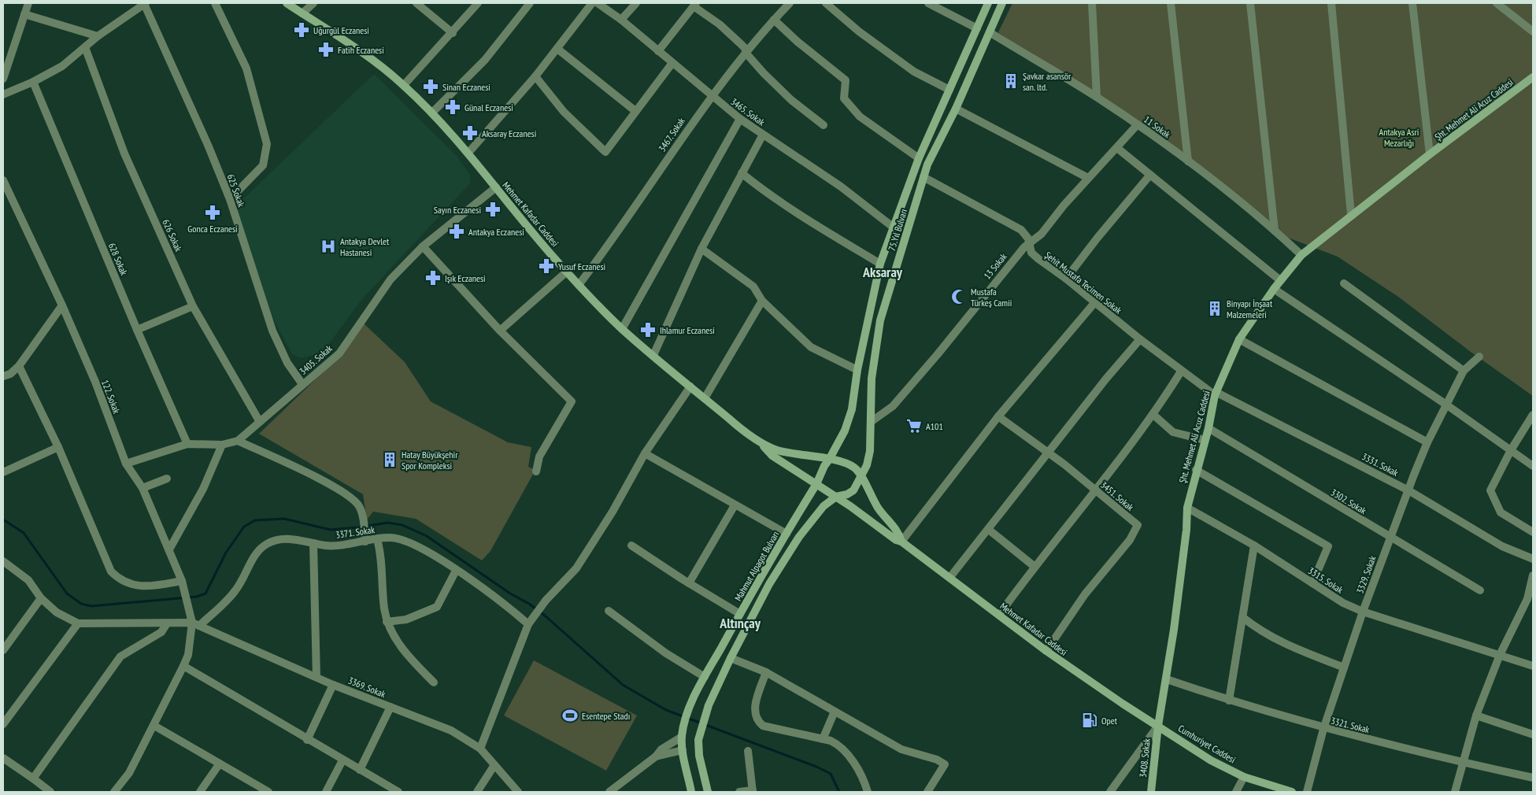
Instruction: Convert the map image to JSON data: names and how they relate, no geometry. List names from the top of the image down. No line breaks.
{"streets":{"main road":["Şht. Mehmet Ali Acuz Caddesi","Mehmet Kafadar Caddesi","75.Yıl Bulvarı","Mahmut Alpagot Bulvarı","Cumhuriyet Caddesi","3408. Sokak"],"street":["3465. Sokak","11 Sokak","3467. Sokak","625 Sokak","626 Sokak","628 Sokak","13 Sokak","Şehit Mustafa Tecimen Sokak","3405. Sokak","122. Sokak","3331. Sokak","3451. Sokak","3302. Sokak","3371. Sokak","3329. Sokak","3315. Sokak","3369. Sokak","3321. Sokak"]},"crossings":[["Şht. Mehmet Ali Acuz Caddesi","11 Sokak"],["Şht. Mehmet Ali Acuz Caddesi","Mehmet Kafadar Caddesi"],["Şht. Mehmet Ali Acuz Caddesi","Şehit Mustafa Tecimen Sokak"],["Şht. Mehmet Ali Acuz Caddesi","3331. Sokak"],["Şht. Mehmet Ali Acuz Caddesi","3302. Sokak"],["Şht. Mehmet Ali Acuz Caddesi","3315. Sokak"],["Şht. Mehmet Ali Acuz Caddesi","3321. Sokak"],["Şht. Mehmet Ali Acuz Caddesi","Cumhuriyet Caddesi"],["Şht. Mehmet Ali Acuz Caddesi","3408. Sokak"],["3465. Sokak","3467. Sokak"],["3465. Sokak","75.Yıl Bulvarı"],["11 Sokak","75.Yıl Bulvarı"],["11 Sokak","13 Sokak"],["3467. Sokak","Mehmet Kafadar Caddesi"],["625 Sokak","3405. Sokak"],["Mehmet Kafadar Caddesi","75.Yıl Bulvarı"],["Mehmet Kafadar Caddesi","3405. Sokak"],["Mehmet Kafadar Caddesi","3451. Sokak"],["Mehmet Kafadar Caddesi","Mahmut Alpagot Bulvarı"],["Mehmet Kafadar Caddesi","Cumhuriyet Caddesi"],["Mehmet Kafadar Caddesi","3408. Sokak"],["75.Yıl Bulvarı","13 Sokak"],["75.Yıl Bulvarı","Şehit Mustafa Tecimen Sokak"],["75.Yıl Bulvarı","Mahmut Alpagot Bulvarı"],["626 Sokak","3405. Sokak"],["628 Sokak","3405. Sokak"],["13 Sokak","Şehit Mustafa Tecimen Sokak"],["Şehit Mustafa Tecimen Sokak","3331. Sokak"],["3405. Sokak","122. Sokak"],["122. Sokak","3371. Sokak"],["122. Sokak","3369. Sokak"],["3331. Sokak","3329. Sokak"],["3302. Sokak","3329. Sokak"],["3371. Sokak","3369. Sokak"],["3329. Sokak","3315. Sokak"],["3329. Sokak","3321. Sokak"],["Cumhuriyet Caddesi","3408. Sokak"]],"districts":["Aksaray","Altınçay"],"parks":["Antakya Asri Mezarlığı"],"places":{"pharmacy":["Uğurgül Eczanesi","Fatih Eczanesi","Sinan Eczanesi","Günal Eczanesi","Aksaray Eczanesi","Sayın Eczanesi","Gonca Eczanesi","Antakya Eczanesi","Yusuf Eczanesi","Işık Eczanesi","Ihlamur Eczanesi"],"building":["Şavkar asansör san. ltd.","Binyapı İnşaat Malzemeleri","Hatay Büyükşehir Spor Kompleksi"],"hospital":["Antakya Devlet Hastanesi"],"mosque":["Mustafa Türkeş Camii"],"supermarket":["A101"],"sports":["Esentepe Stadı"],"fuel station":["Opet"]}}
